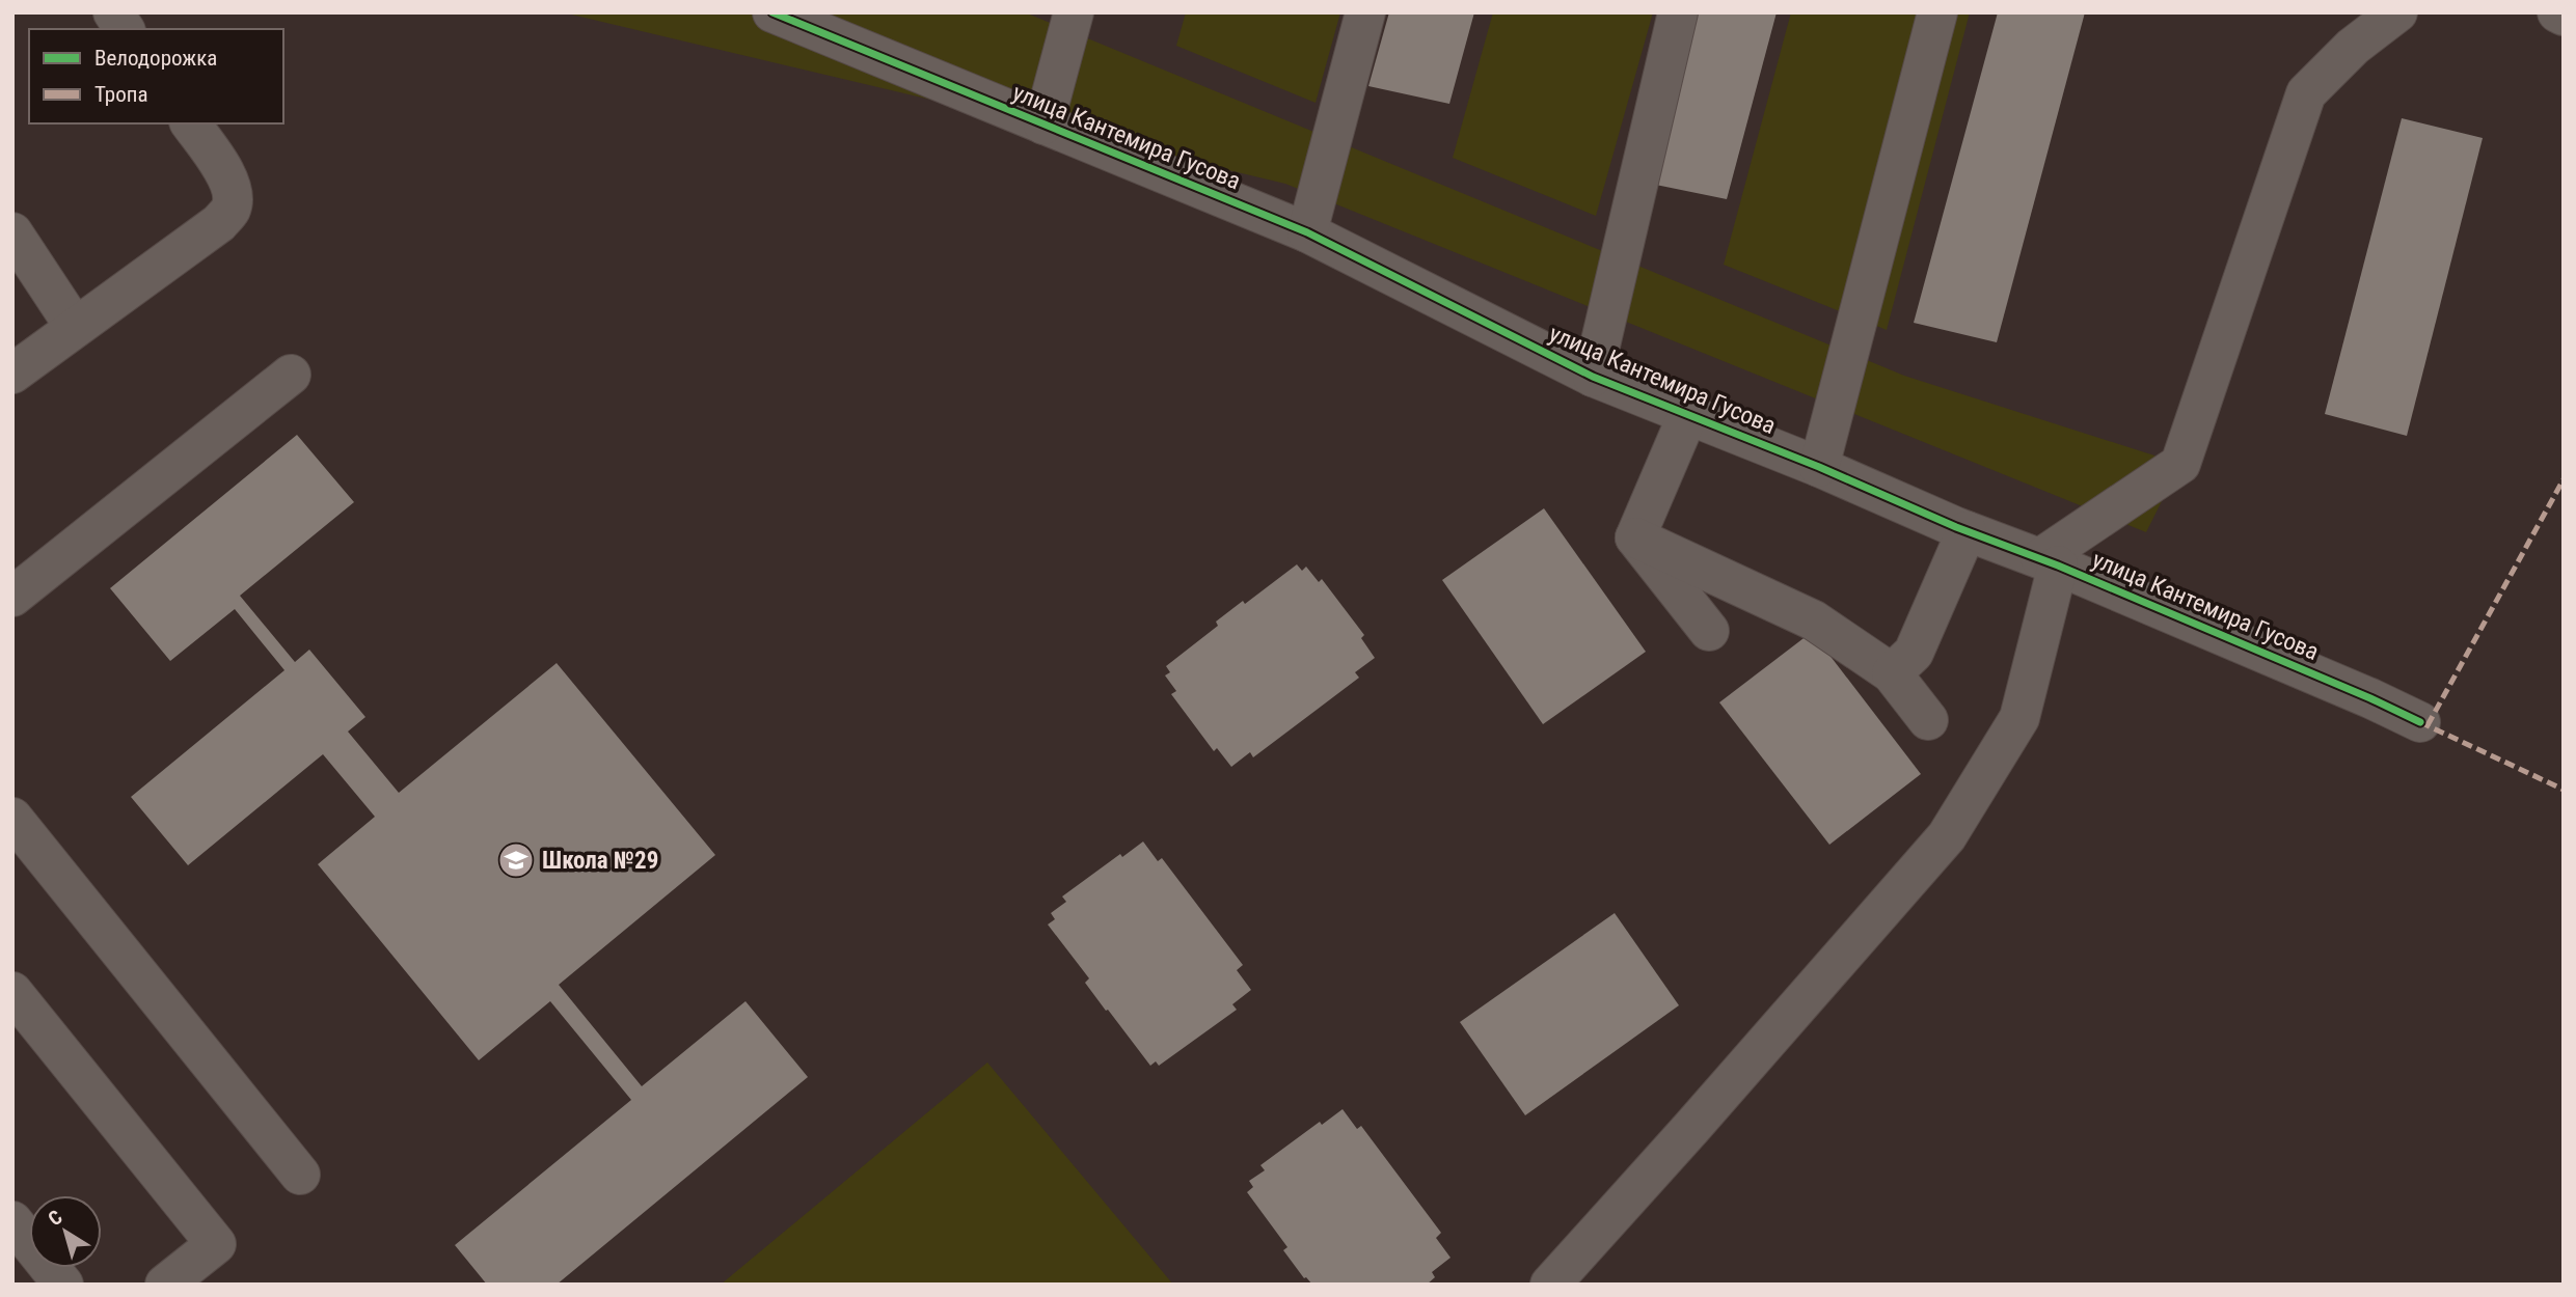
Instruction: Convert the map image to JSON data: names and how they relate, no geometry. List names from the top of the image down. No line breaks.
{"streets":{"street":["улица Кантемира Гусова"]},"places":{"school or university":["Школа №29"]},"legend":["Велодорожка","Тропа"],"north":"top left"}
